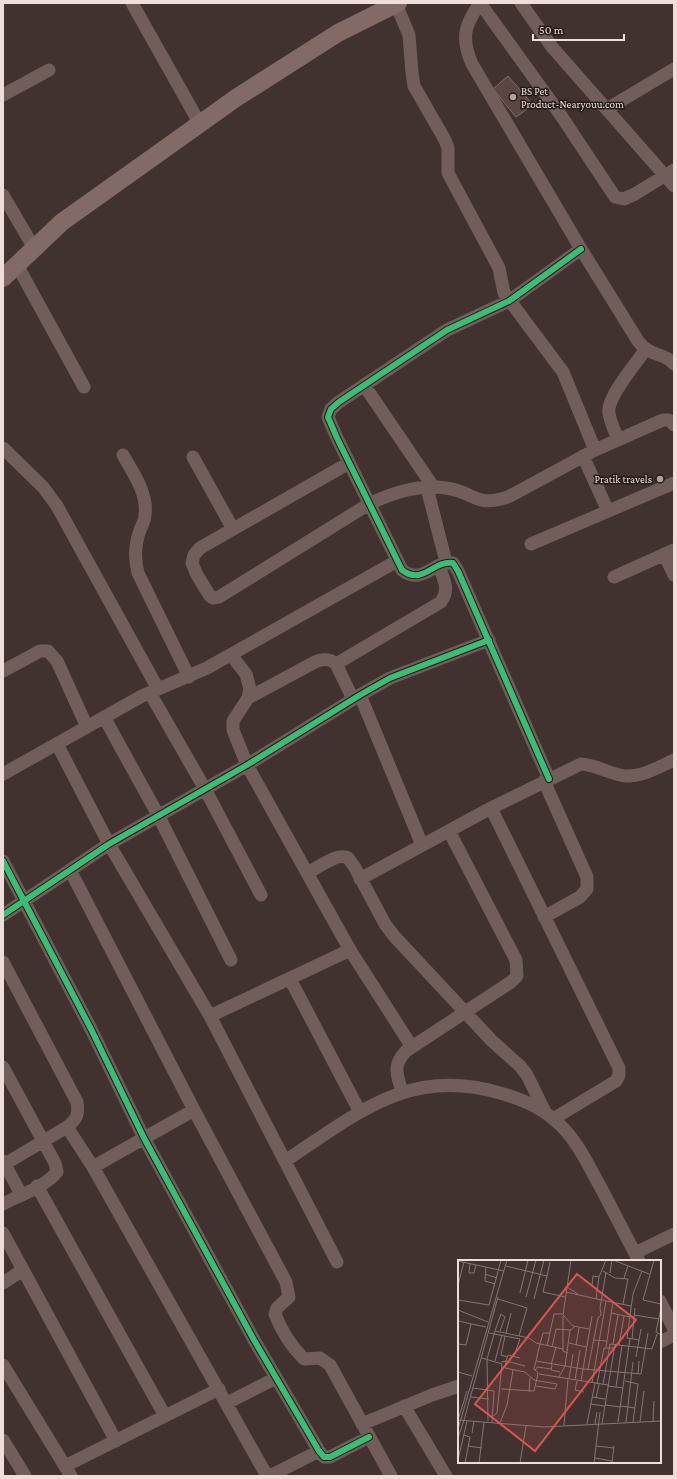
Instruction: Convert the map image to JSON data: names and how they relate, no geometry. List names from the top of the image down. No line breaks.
{"places":["BS Pet Product-Nearyouu.com","Pratik travels"],"scale_bar":"50 m"}
